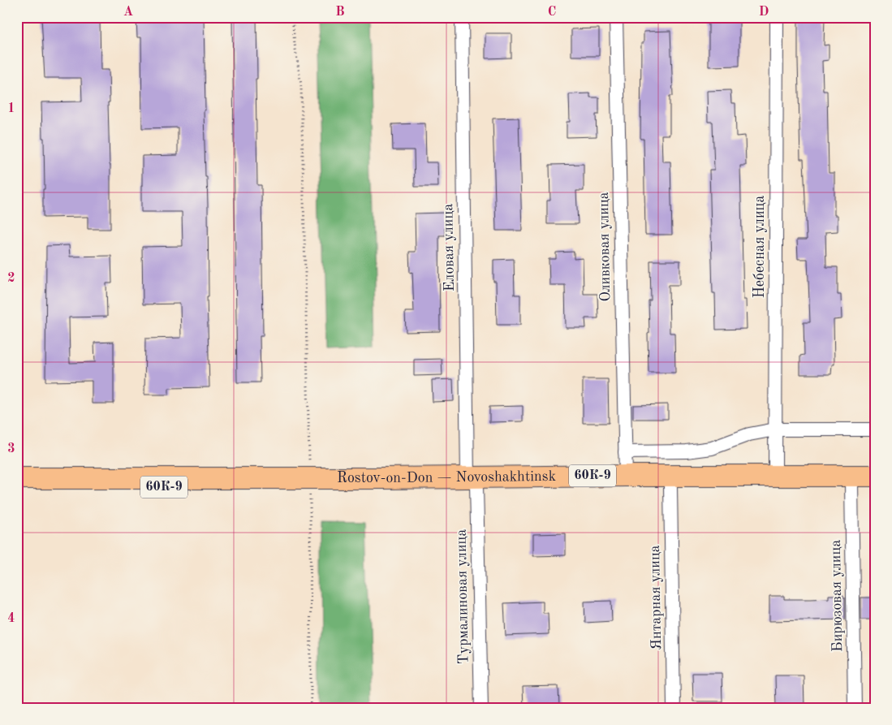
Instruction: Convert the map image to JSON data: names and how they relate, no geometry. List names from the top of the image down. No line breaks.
{"streets":{"main road":["60К-9","Rostov-on-Don — Novoshakhtinsk"],"street":["Оливковая улица","Небесная улица","Еловая улица","Бирюзовая улица","Турмалиновая улица","Янтарная улица"]},"crossings":[["Оливковая улица","Rostov-on-Don — Novoshakhtinsk"],["Небесная улица","Rostov-on-Don — Novoshakhtinsk"],["Еловая улица","Rostov-on-Don — Novoshakhtinsk"],["Еловая улица","Турмалиновая улица"],["Rostov-on-Don — Novoshakhtinsk","Бирюзовая улица"],["Rostov-on-Don — Novoshakhtinsk","Турмалиновая улица"],["Rostov-on-Don — Novoshakhtinsk","Янтарная улица"]],"grid":{"columns":["A","B","C","D"],"rows":["1","2","3","4"]}}
